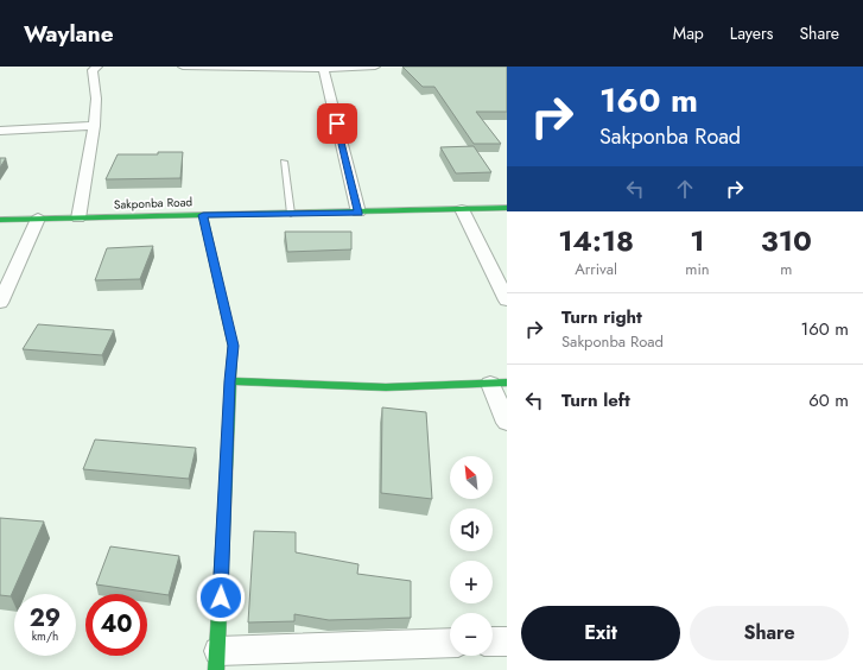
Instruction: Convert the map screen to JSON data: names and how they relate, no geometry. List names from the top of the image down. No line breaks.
{"streets":{"street":["Sakponba Road"]},"north":"top left","page":{"header":"Waylane","nav":["Map","Layers","Share"],"turn":["160 m","Sakponba Road"],"eta":["14:18","Arrival","1","min","310","m"],"list":[{"name":"Turn right","note":"Sakponba Road","value":"160 m"},{"name":"Turn left","value":"60 m"}],"map_buttons":["+","−"],"speed":"29 km/h","limit":"40","buttons":["Exit","Share"]}}
